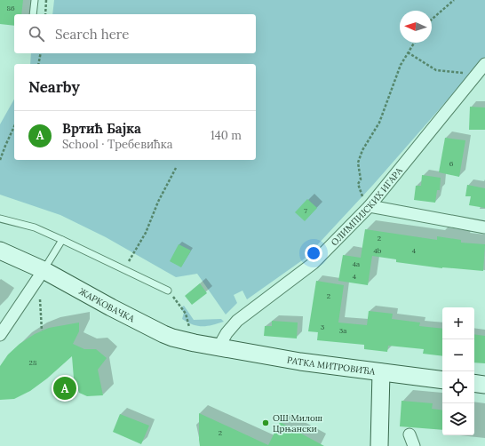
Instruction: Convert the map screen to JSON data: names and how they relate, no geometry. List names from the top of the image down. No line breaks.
{"streets":{"street":["ОЛИМПИЈСКИХ ИГАРА","ЖАРКОВАЧКА","РАТКА МИТРОВИЋА"]},"crossings":[["ОЛИМПИЈСКИХ ИГАРА","ЖАРКОВАЧКА"],["ОЛИМПИЈСКИХ ИГАРА","РАТКА МИТРОВИЋА"],["ЖАРКОВАЧКА","РАТКА МИТРОВИЋА"]],"places":["ОШ Милош Црњански"],"house_numbers":["86","6","7","2","4b","4","4a","4","2","3","3a","28","2"],"north":"left","page":{"search":"Search here","heading":"Nearby","list":[{"mark":"A","name":"Вртић Бајка","note":"School · Требевићка","value":"140 m"}],"map_buttons":["+","−"],"pins":"A"}}
